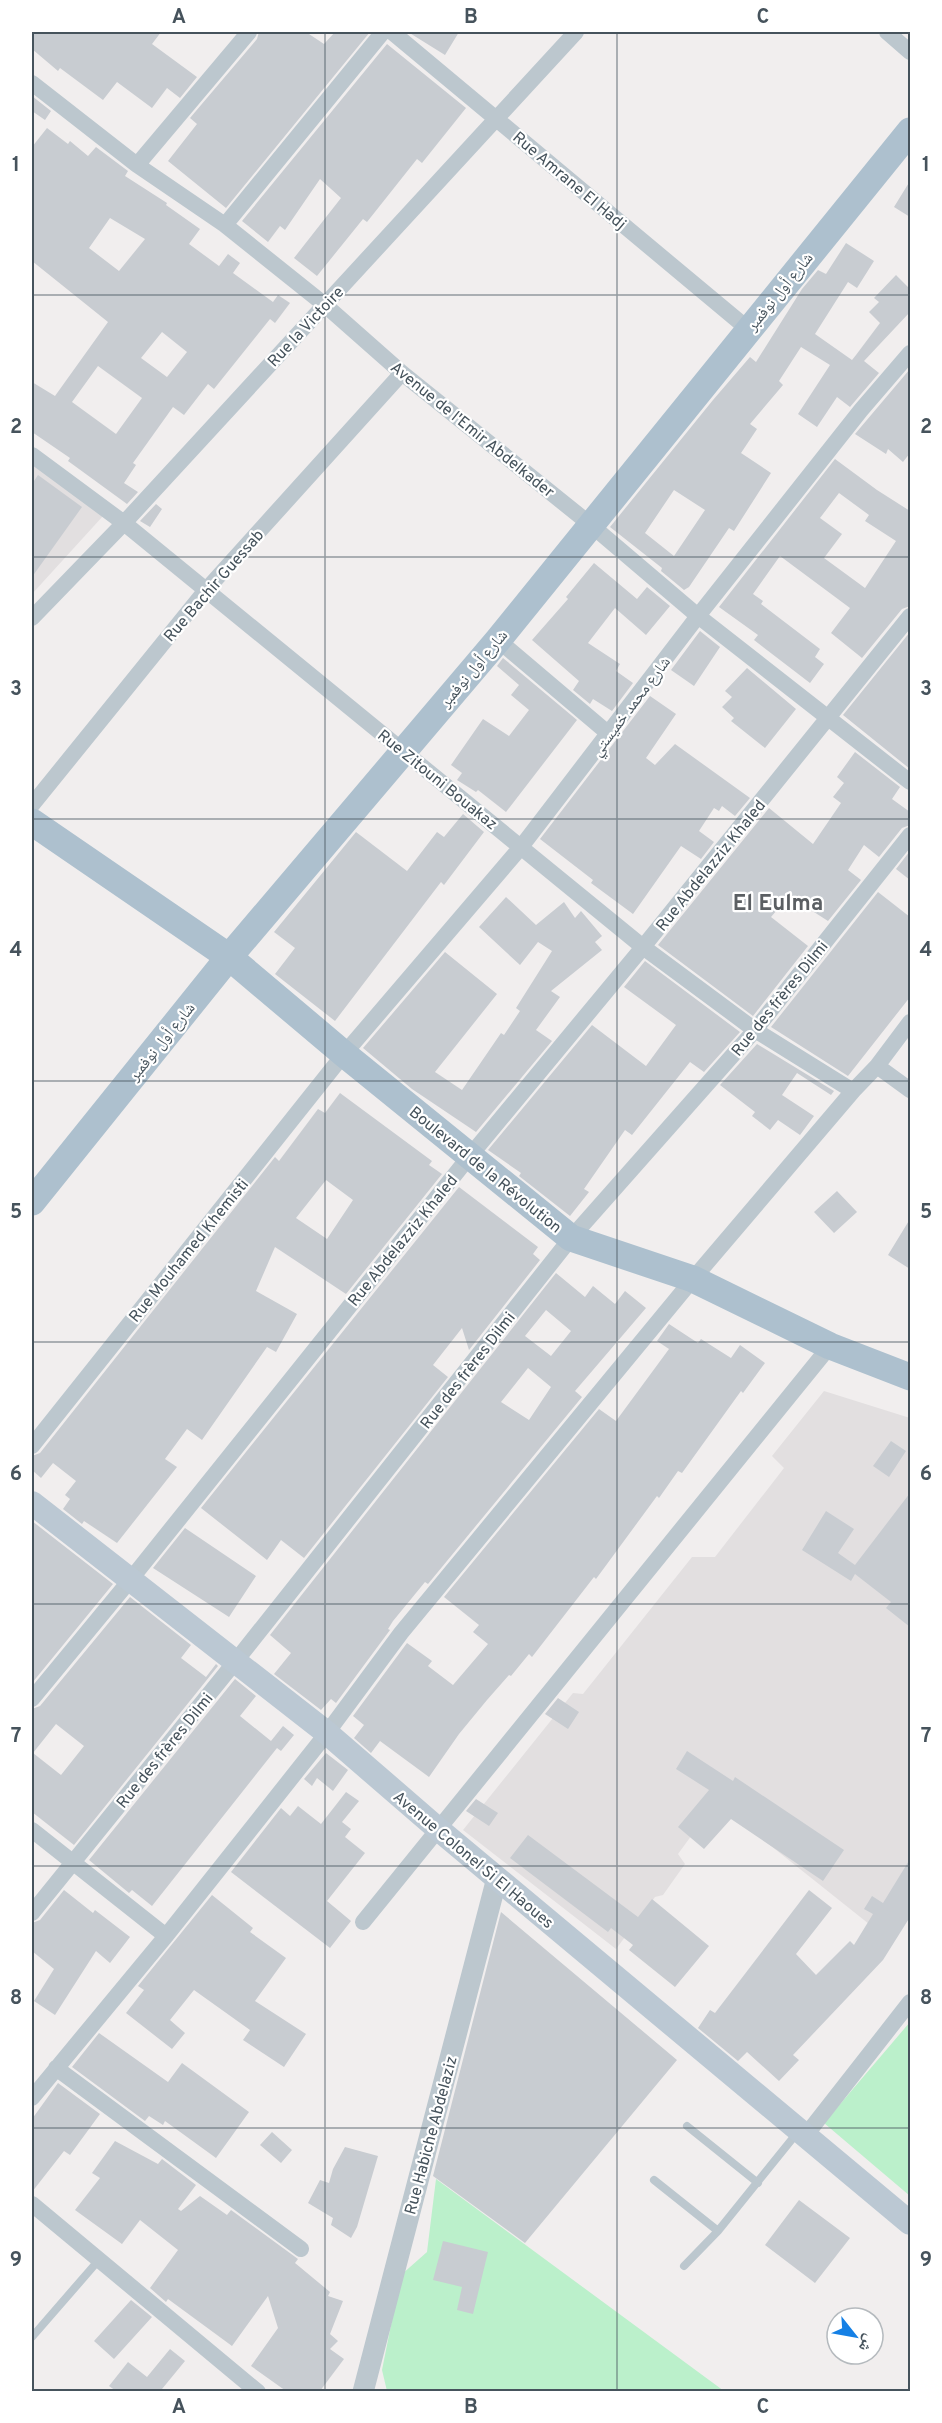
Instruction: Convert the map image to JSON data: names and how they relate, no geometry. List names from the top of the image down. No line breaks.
{"streets":{"main road":["شارع أول نوفمبر","Boulevard de la Révolution","Avenue Colonel Si El Haoues"],"street":["Rue Amrane El Hadj","Rue la Victoire","Avenue de l'Emir Abdelkader","Rue Bachir Guessab","شارع محمد خميستي","Rue Zitouni Bouakaz","Rue Abdelazziz Khaled","Rue des frères Dilmi","Rue Mouhamed Khemisti","Rue Habiche Abdelaziz"]},"crossings":[["Rue Amrane El Hadj","شارع أول نوفمبر"],["Rue Amrane El Hadj","Rue la Victoire"],["شارع أول نوفمبر","Avenue de l'Emir Abdelkader"],["شارع أول نوفمبر","Rue Zitouni Bouakaz"],["شارع أول نوفمبر","Boulevard de la Révolution"],["Rue la Victoire","Avenue de l'Emir Abdelkader"],["Rue la Victoire","Rue Zitouni Bouakaz"],["Avenue de l'Emir Abdelkader","Rue Bachir Guessab"],["Avenue de l'Emir Abdelkader","شارع محمد خميستي"],["Avenue de l'Emir Abdelkader","Rue Abdelazziz Khaled"],["Rue Bachir Guessab","Rue Zitouni Bouakaz"],["شارع محمد خميستي","Rue Zitouni Bouakaz"],["شارع محمد خميستي","Boulevard de la Révolution"],["شارع محمد خميستي","Rue Mouhamed Khemisti"],["Rue Zitouni Bouakaz","Rue Abdelazziz Khaled"],["Rue Zitouni Bouakaz","Rue des frères Dilmi"],["Rue Abdelazziz Khaled","Boulevard de la Révolution"],["Rue Abdelazziz Khaled","Avenue Colonel Si El Haoues"],["Rue des frères Dilmi","Boulevard de la Révolution"],["Rue des frères Dilmi","Avenue Colonel Si El Haoues"],["Boulevard de la Révolution","Rue Mouhamed Khemisti"],["Avenue Colonel Si El Haoues","Rue Habiche Abdelaziz"]],"districts":["El Eulma"],"north":"bottom right","grid":{"columns":["A","B","C"],"rows":["1","2","3","4","5","6","7","8","9"]}}
